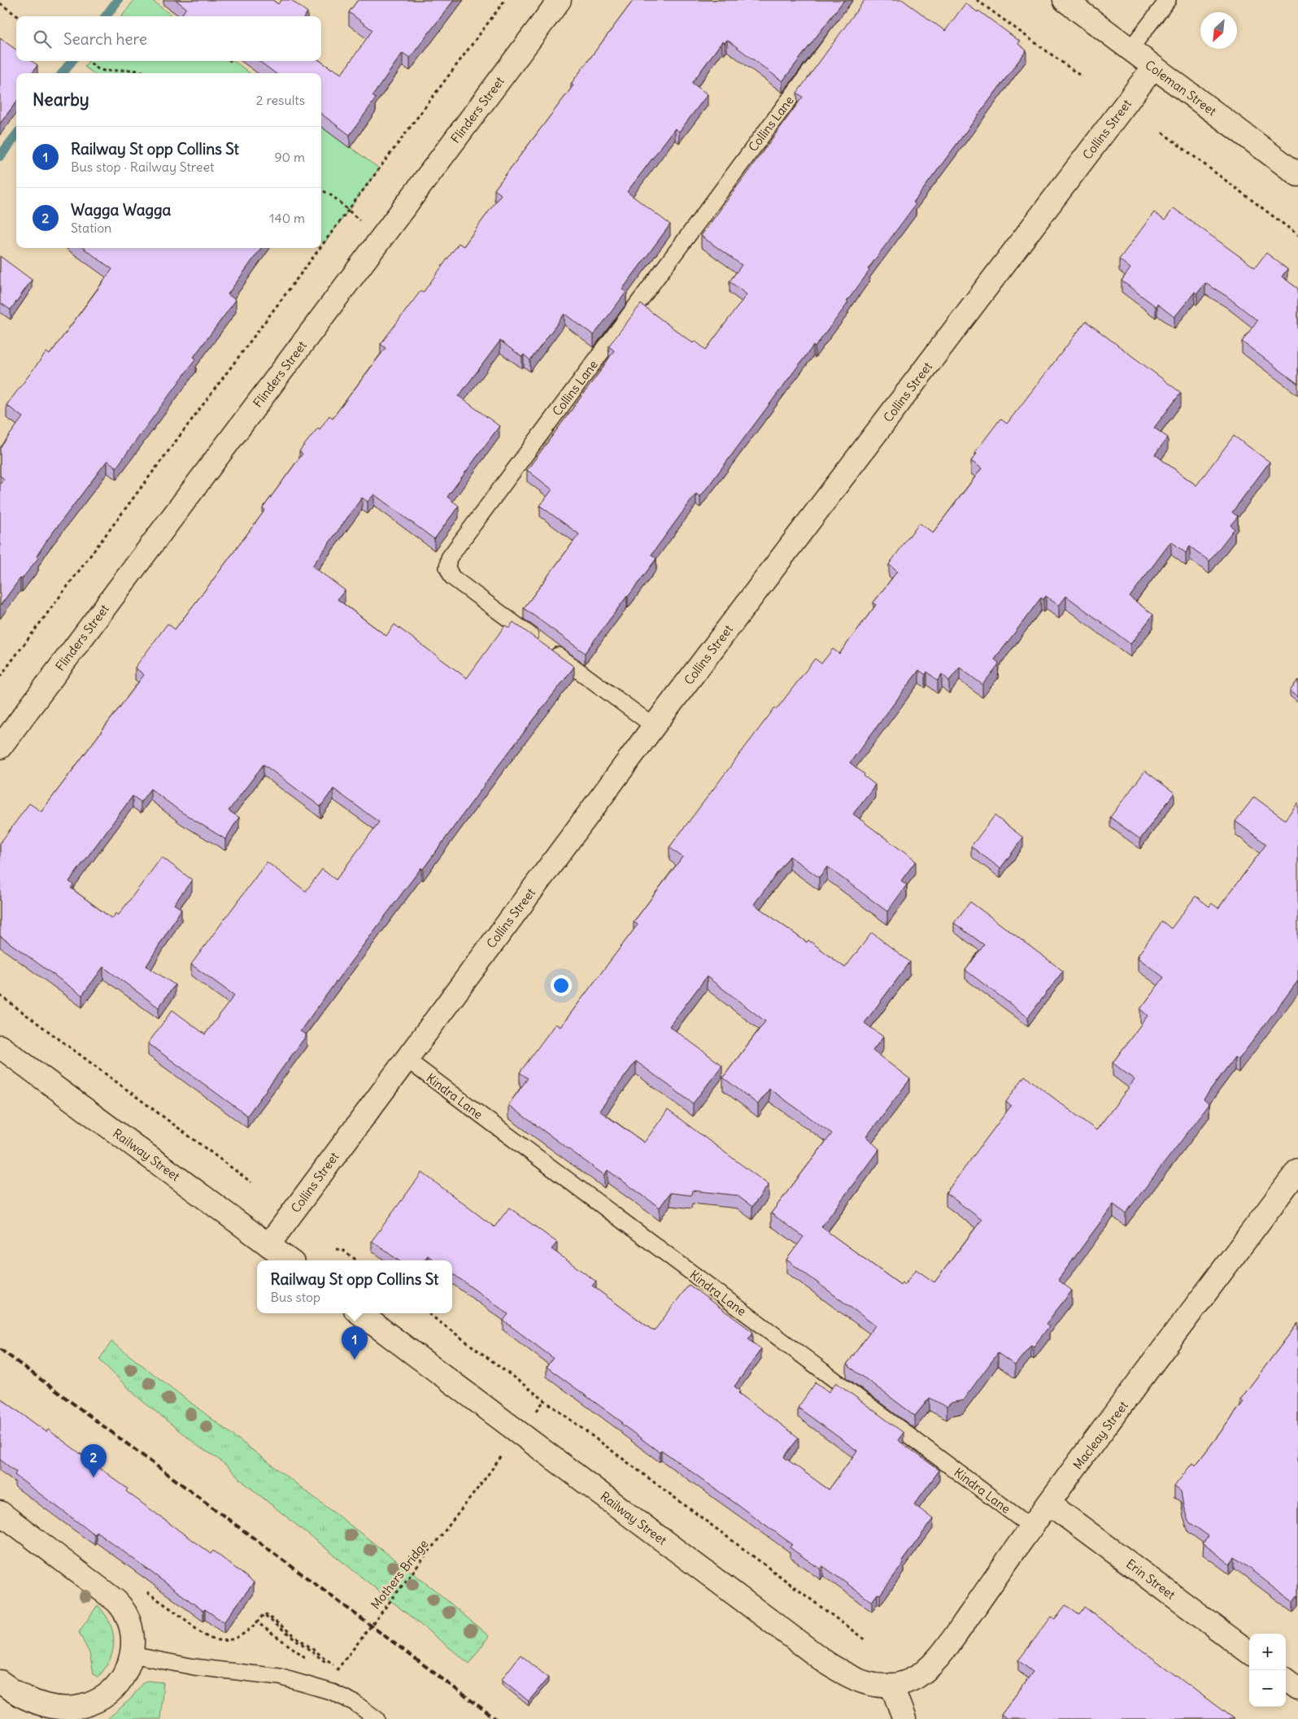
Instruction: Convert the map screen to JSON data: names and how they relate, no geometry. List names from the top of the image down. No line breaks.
{"streets":{"street":["Coleman Street","Flinders Street","Collins Street","Railway Street","Macleay Street","Erin Street"],"lane":["Collins Lane","Kindra Lane"],"path":["Mothers Bridge"]},"crossings":[["Coleman Street","Collins Street"],["Collins Lane","Collins Street"],["Collins Street","Kindra Lane"],["Collins Street","Railway Street"],["Kindra Lane","Macleay Street"],["Railway Street","Macleay Street"],["Macleay Street","Erin Street"]],"north":"bottom left","page":{"search":"Search here","heading":["Nearby","2 results"],"list":[{"mark":"1","name":"Railway St opp Collins St","note":"Bus stop · Railway Street","value":"90 m"},{"mark":"2","name":"Wagga Wagga","note":"Station","value":"140 m"}],"popup":["Railway St opp Collins St","Bus stop"],"pins":["1","2"],"map_buttons":["+","−"]}}
